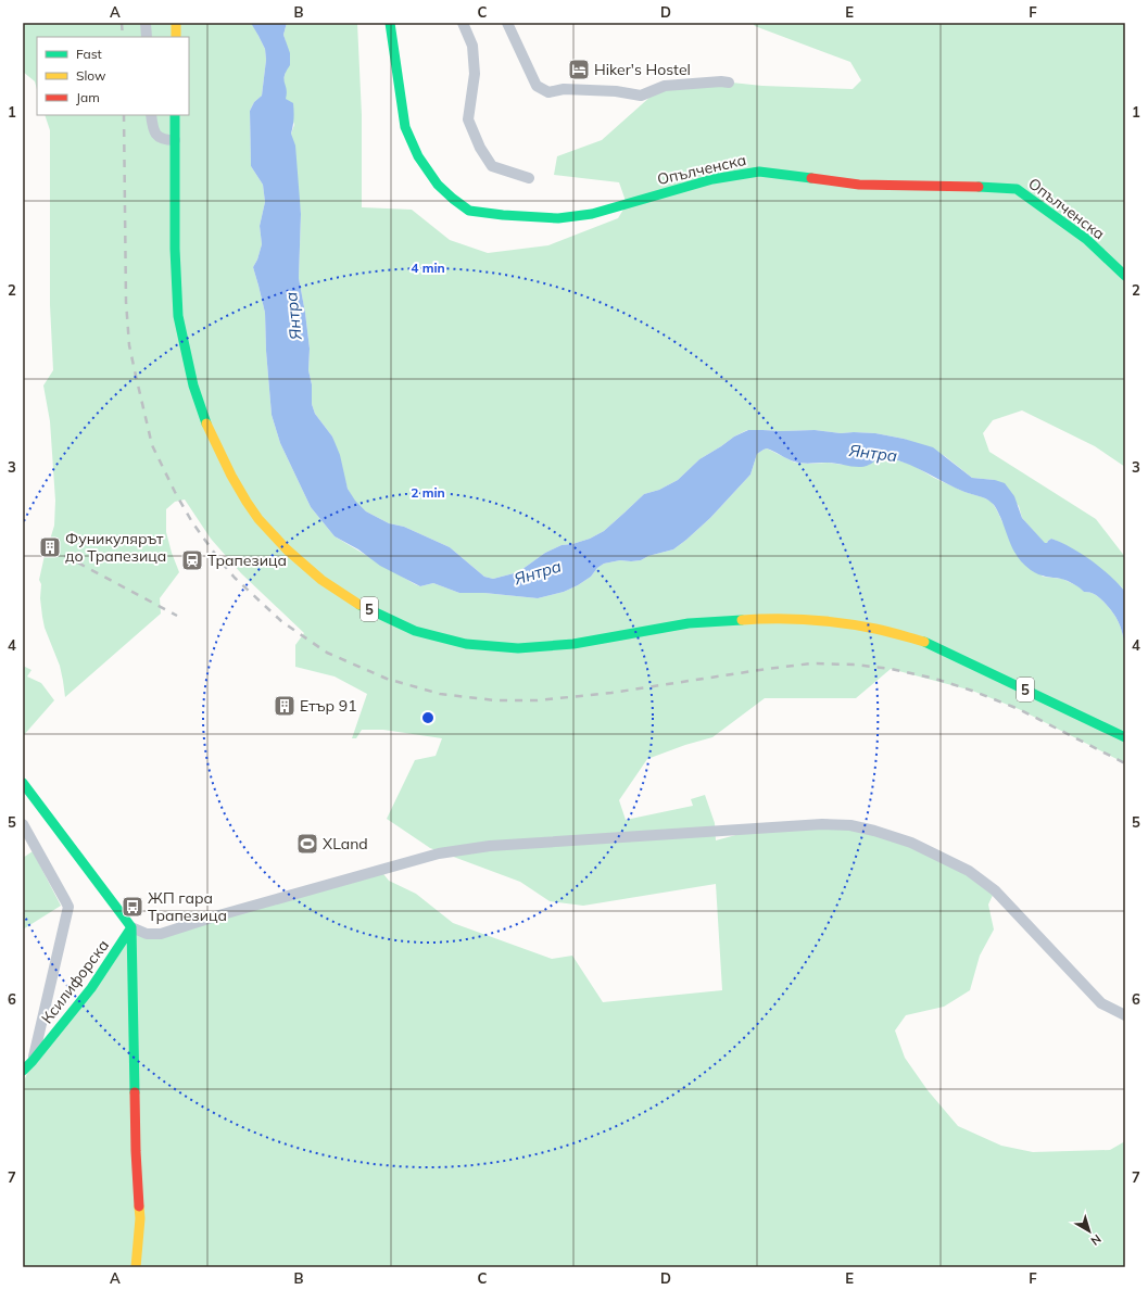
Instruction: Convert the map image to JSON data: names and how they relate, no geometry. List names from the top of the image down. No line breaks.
{"streets":{"street":["Опълченска","5","Ксилифорска"]},"water":["Янтра"],"places":{"hotel":["Hiker's Hostel"],"building":["Фуникулярът до Трапезица","Етър 91"],"station":["Трапезица"],"sports":["XLand"],"bus stop":["ЖП гара Трапезица"]},"legend":["Fast","Slow","Jam"],"north":"bottom right","grid":{"columns":["A","B","C","D","E","F"],"rows":["1","2","3","4","5","6","7"]},"rings":["4 min","2 min"]}
